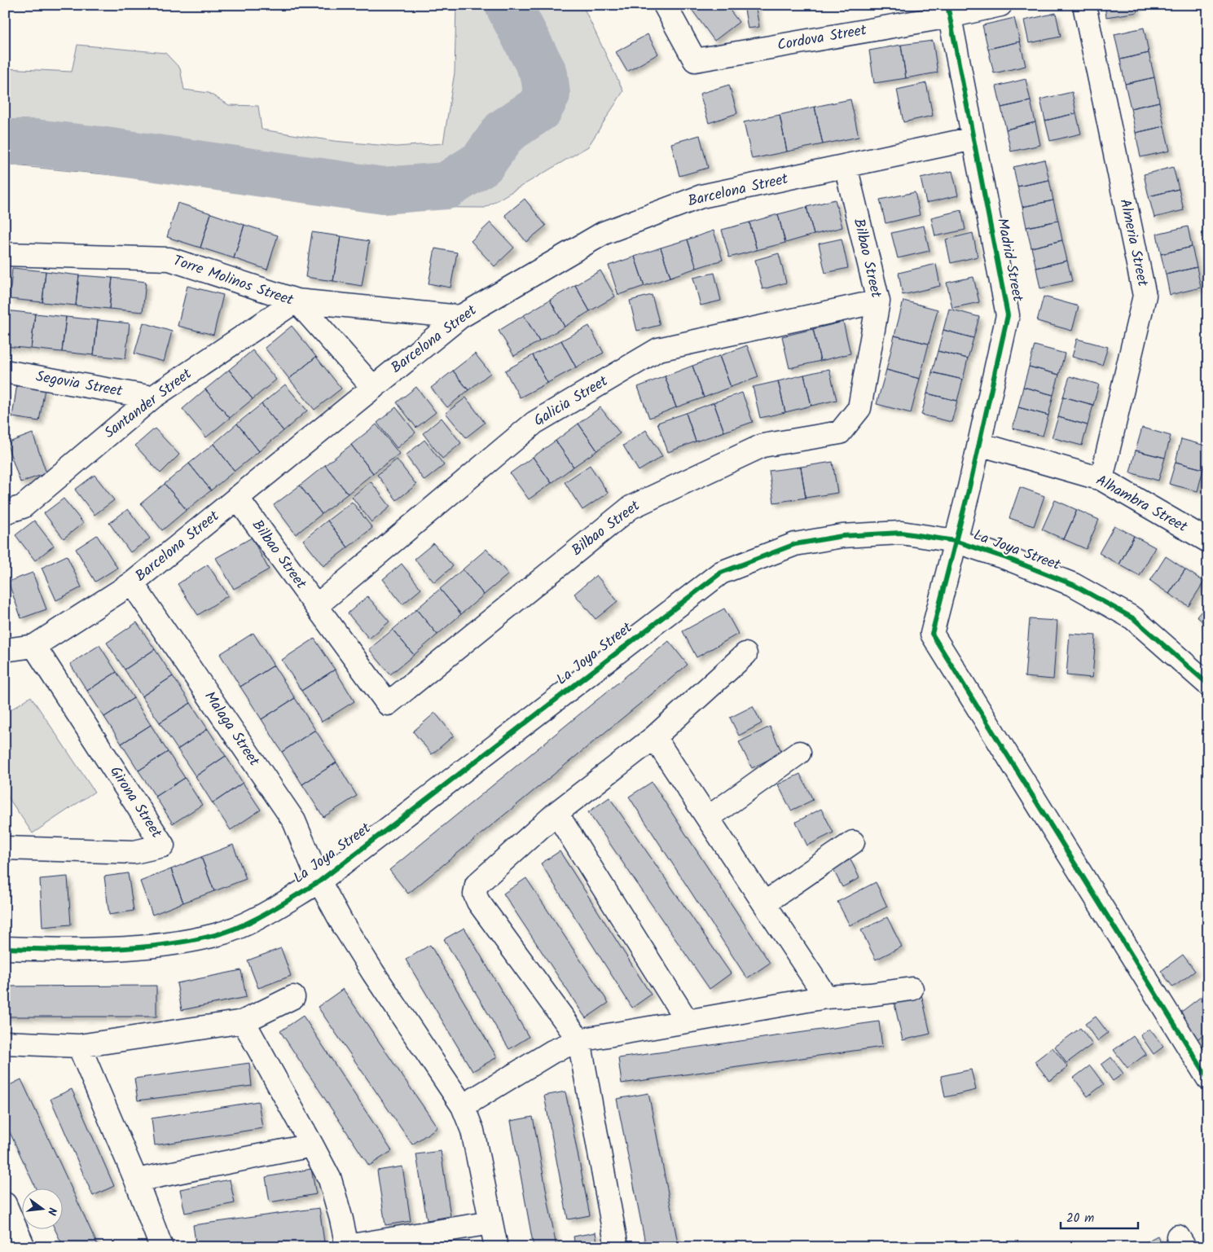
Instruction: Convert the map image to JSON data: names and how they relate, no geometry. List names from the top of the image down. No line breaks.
{"streets":{"street":["Cordova Street","Barcelona Street","Almeria Street","Bilbao Street","Madrid Street","Torre Molinos Street","Segovia Street","Galicia Street","Santander Street","Alhambra Street","La Joya Street","Malaga Street","Girona Street"]},"crossings":[["Cordova Street","Madrid Street"],["Barcelona Street","Bilbao Street"],["Barcelona Street","Madrid Street"],["Barcelona Street","Torre Molinos Street"],["Barcelona Street","Malaga Street"],["Barcelona Street","Girona Street"],["Almeria Street","Alhambra Street"],["Bilbao Street","Galicia Street"],["Madrid Street","Alhambra Street"],["Madrid Street","La Joya Street"],["Torre Molinos Street","Santander Street"],["Segovia Street","Santander Street"],["La Joya Street","Malaga Street"]],"scale_bar":"20 m","north":"right"}
